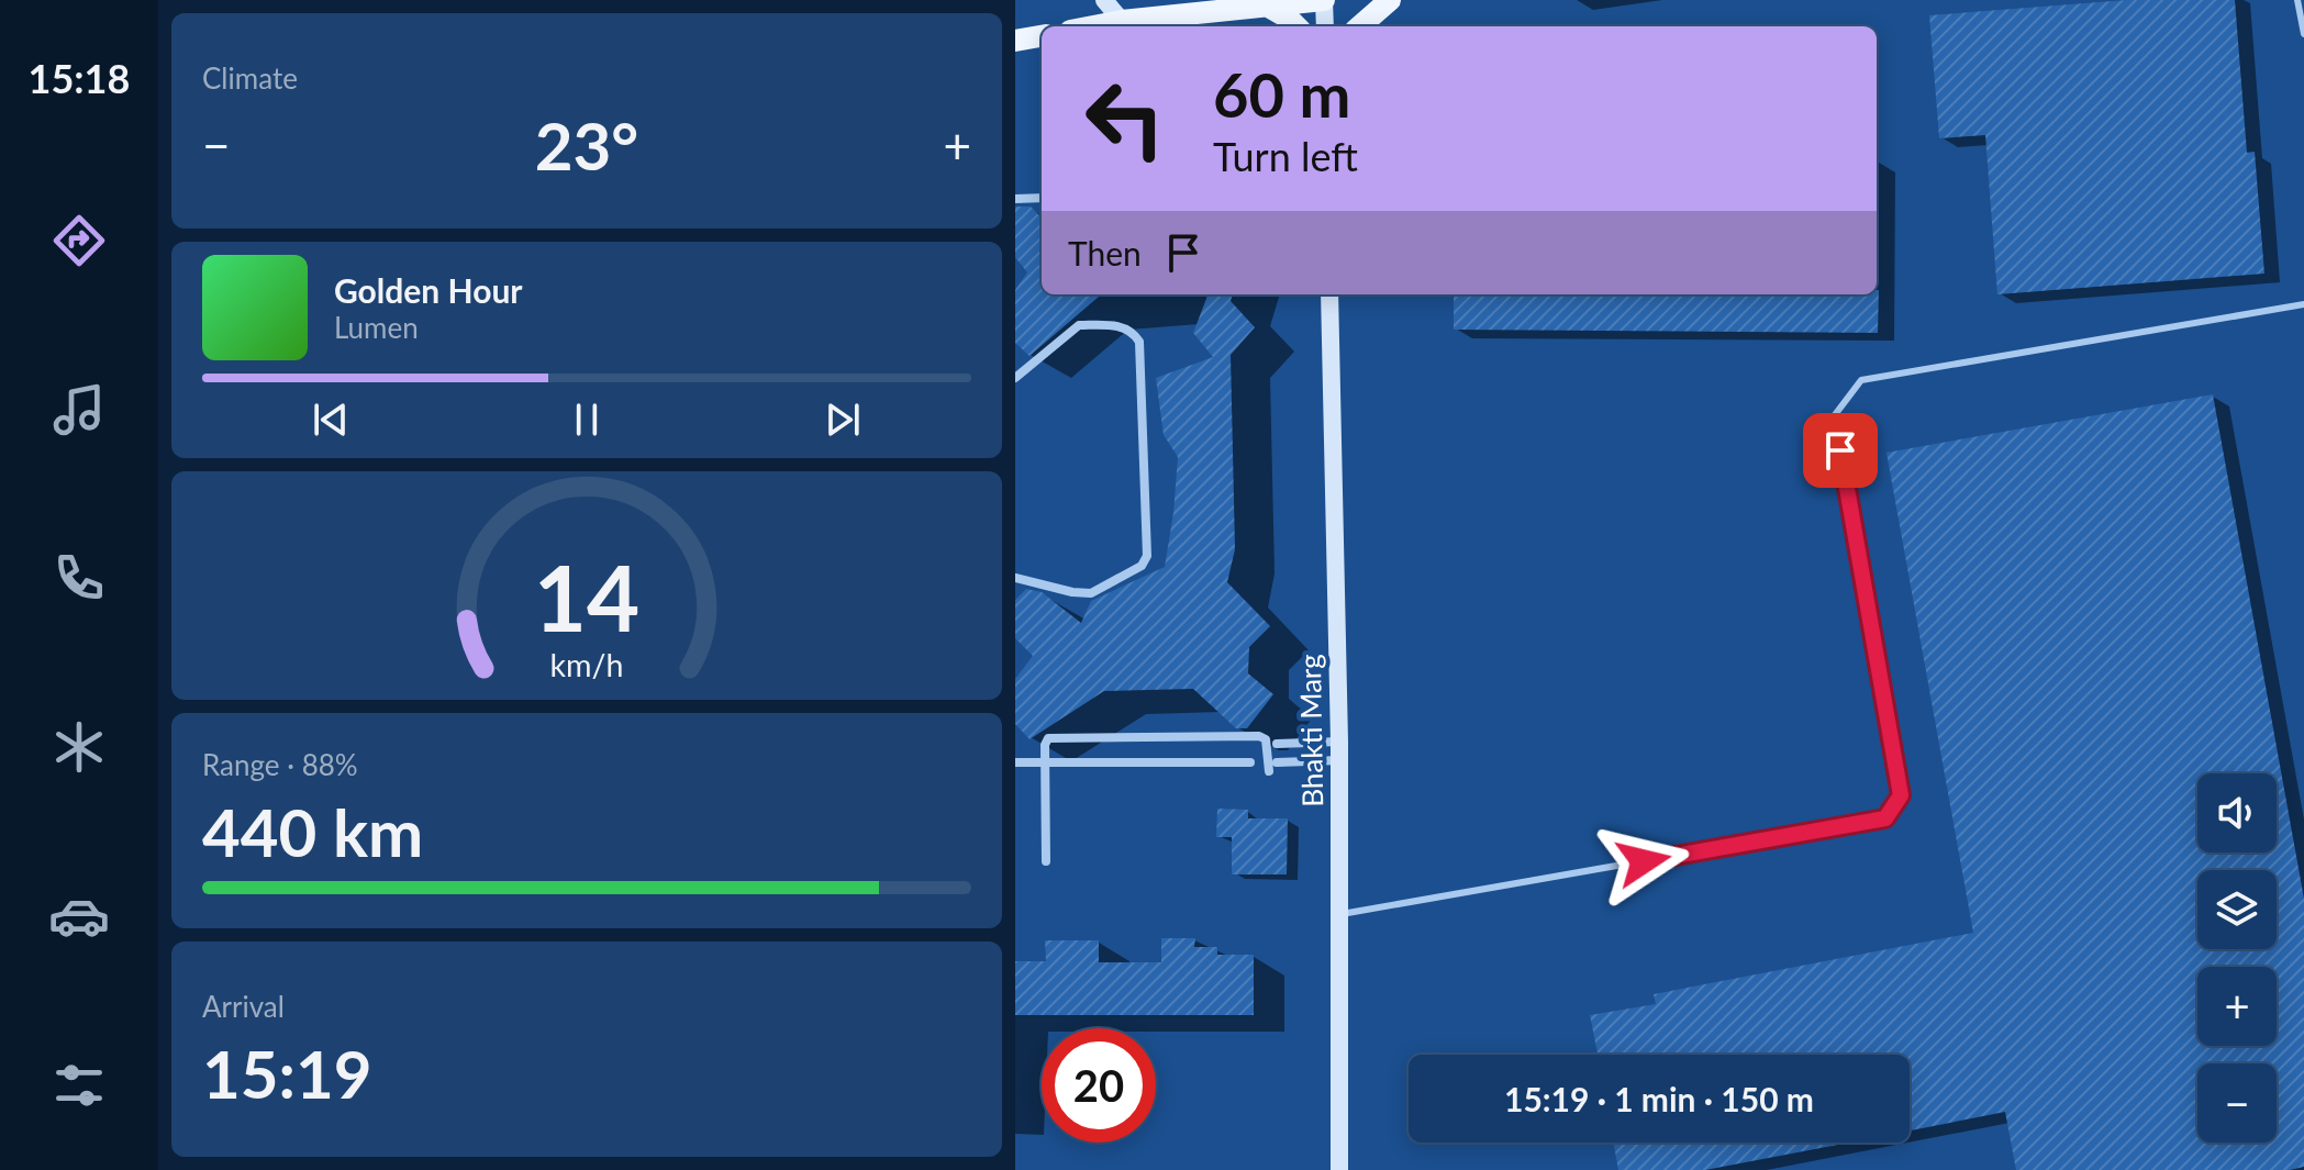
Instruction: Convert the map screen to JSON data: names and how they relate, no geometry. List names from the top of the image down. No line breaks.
{"streets":{"main road":["Bhakti Marg"]},"page":{"tabs":"15:18","tile":["Climate",["Range · 88%","440 km"],["Arrival","15:19"]],"turn":["60 m","Turn left"],"heat":["−","23°","+"],"then":"Then","song":["Golden Hour","Lumen"],"map_buttons":["+","−"],"limit":"20","trip":"15:19 · 1 min · 150 m","gauge":["14","km/h"]}}
